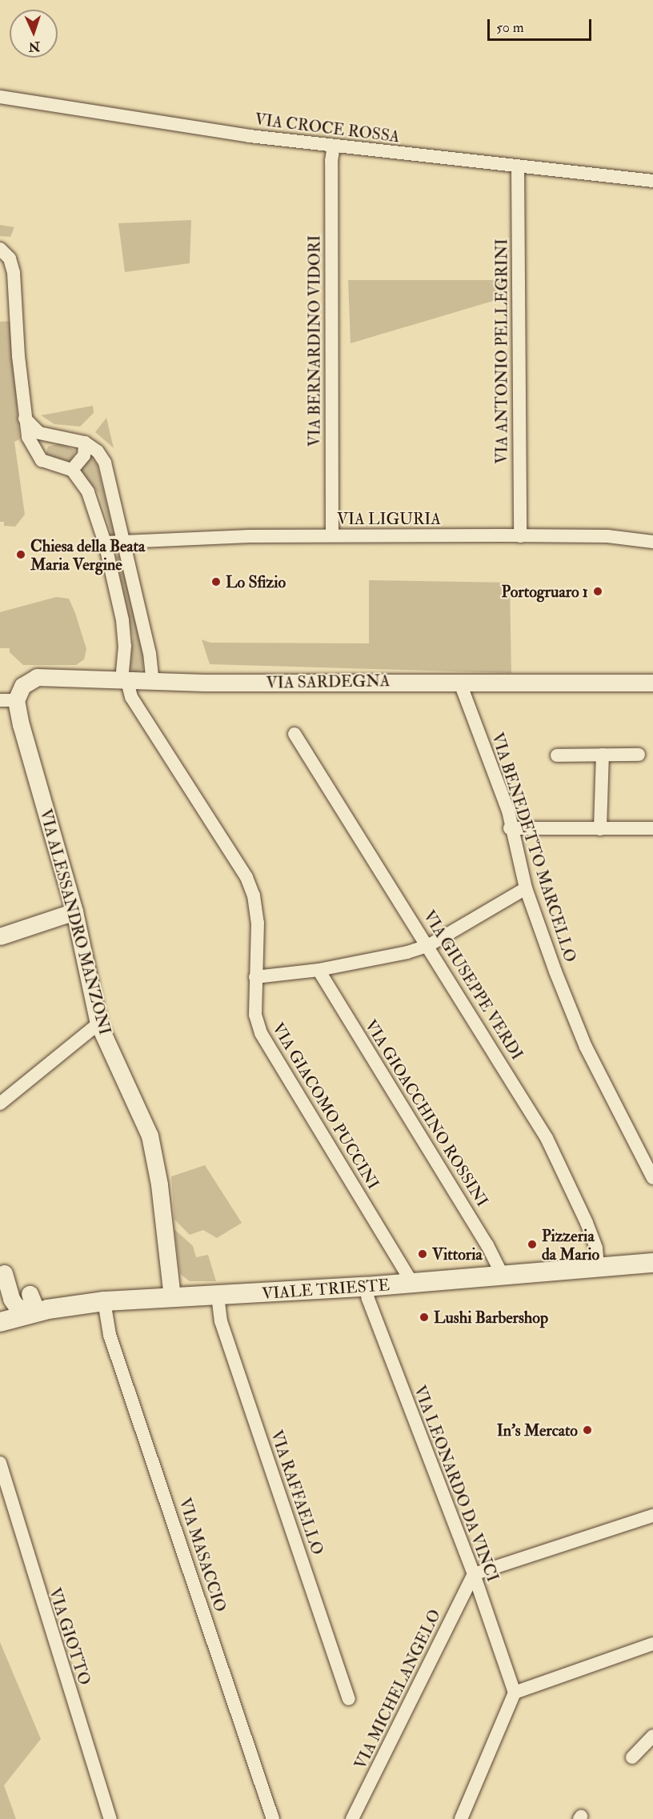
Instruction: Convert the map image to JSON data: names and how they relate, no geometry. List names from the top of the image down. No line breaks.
{"streets":{"main road":["VIALE TRIESTE"],"street":["VIA CROCE ROSSA","VIA BERNARDINO VIDORI","VIA ANTONIO PELLEGRINI","VIA LIGURIA","VIA SARDEGNA","VIA BENEDETTO MARCELLO","VIA ALESSANDRO MANZONI","VIA GIUSEPPE VERDI","VIA GIACOMO PUCCINI","VIA GIOACCHINO ROSSINI","VIA LEONARDO DA VINCI","VIA RAFFAELLO","VIA MASACCIO","VIA GIOTTO","VIA MICHELANGELO"]},"crossings":[["VIA CROCE ROSSA","VIA BERNARDINO VIDORI"],["VIA CROCE ROSSA","VIA ANTONIO PELLEGRINI"],["VIA BERNARDINO VIDORI","VIA LIGURIA"],["VIA ANTONIO PELLEGRINI","VIA LIGURIA"],["VIA SARDEGNA","VIA BENEDETTO MARCELLO"],["VIA SARDEGNA","VIA ALESSANDRO MANZONI"],["VIA SARDEGNA","VIA GIACOMO PUCCINI"],["VIA ALESSANDRO MANZONI","VIALE TRIESTE"],["VIA GIUSEPPE VERDI","VIALE TRIESTE"],["VIA GIACOMO PUCCINI","VIALE TRIESTE"],["VIA GIOACCHINO ROSSINI","VIALE TRIESTE"],["VIALE TRIESTE","VIA LEONARDO DA VINCI"],["VIALE TRIESTE","VIA RAFFAELLO"],["VIALE TRIESTE","VIA MASACCIO"],["VIA LEONARDO DA VINCI","VIA MICHELANGELO"]],"places":["Chiesa della Beata Maria Vergine","Lo Sfizio","Portogruaro 1","Pizzeria da Mario","Vittoria","Lushi Barbershop","In's Mercato"],"scale_bar":"50 m","north":"bottom"}
